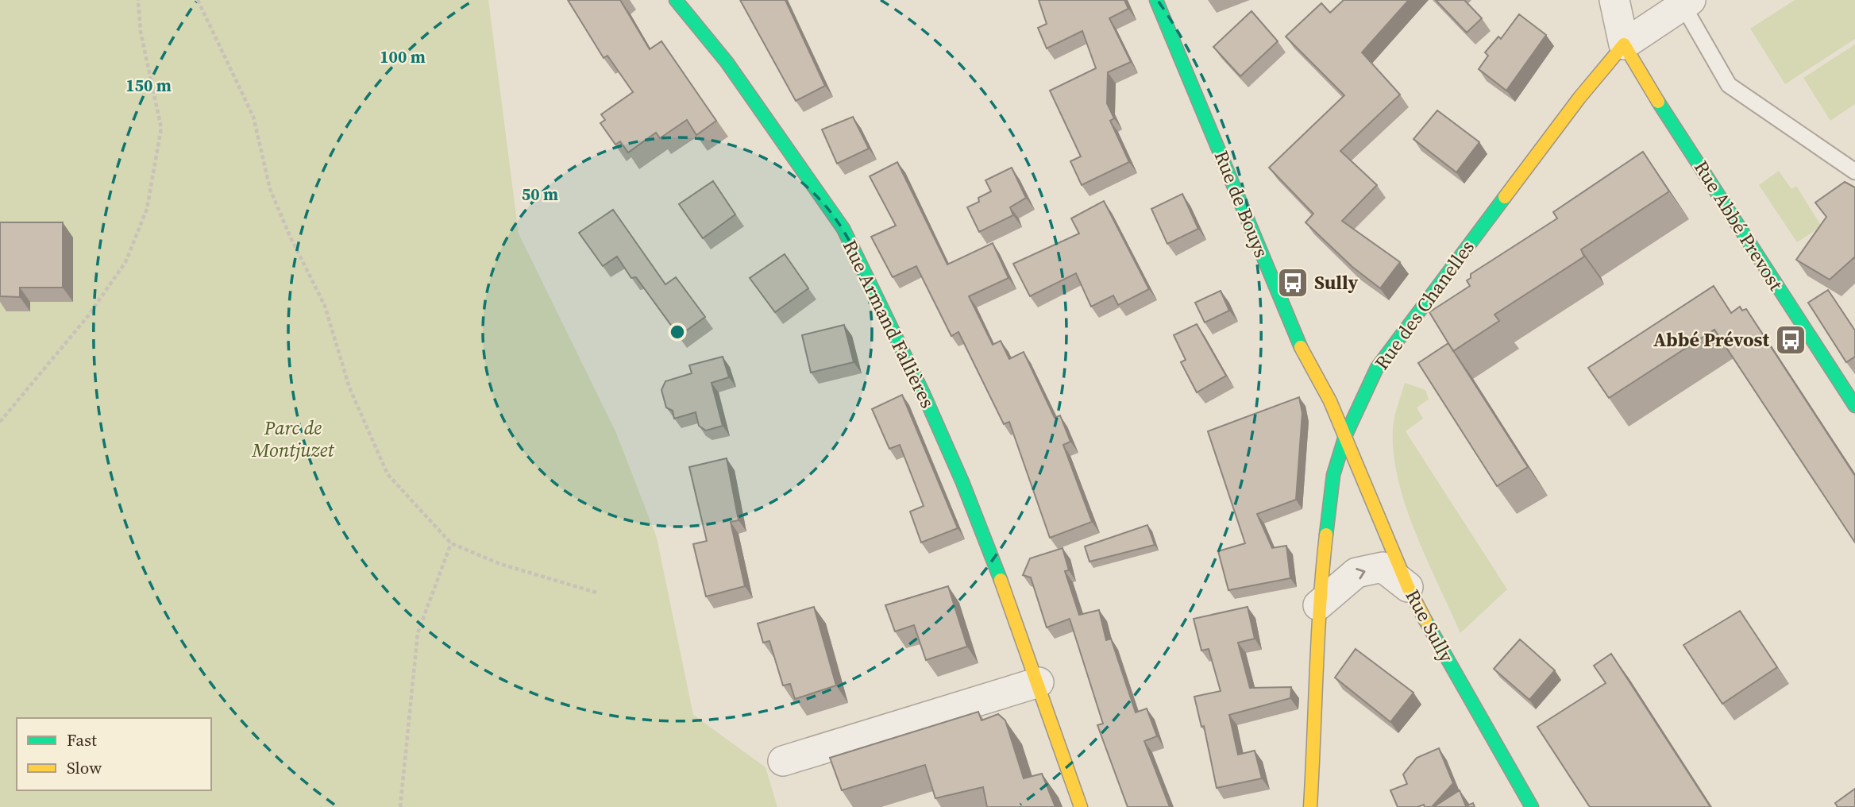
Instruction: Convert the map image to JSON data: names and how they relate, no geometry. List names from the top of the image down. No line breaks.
{"streets":{"street":["Rue de Bouys","Rue Abbé Prevost","Rue des Chanelles","Rue Armand Fallières","Rue Sully"]},"crossings":[["Rue de Bouys","Rue des Chanelles"],["Rue de Bouys","Rue Sully"],["Rue Abbé Prevost","Rue des Chanelles"],["Rue des Chanelles","Rue Sully"]],"parks":["Parc de Montjuzet"],"places":{"bus stop":["Sully","Abbé Prévost"]},"legend":["Fast","Slow"],"rings":["100 m","150 m","50 m"]}
